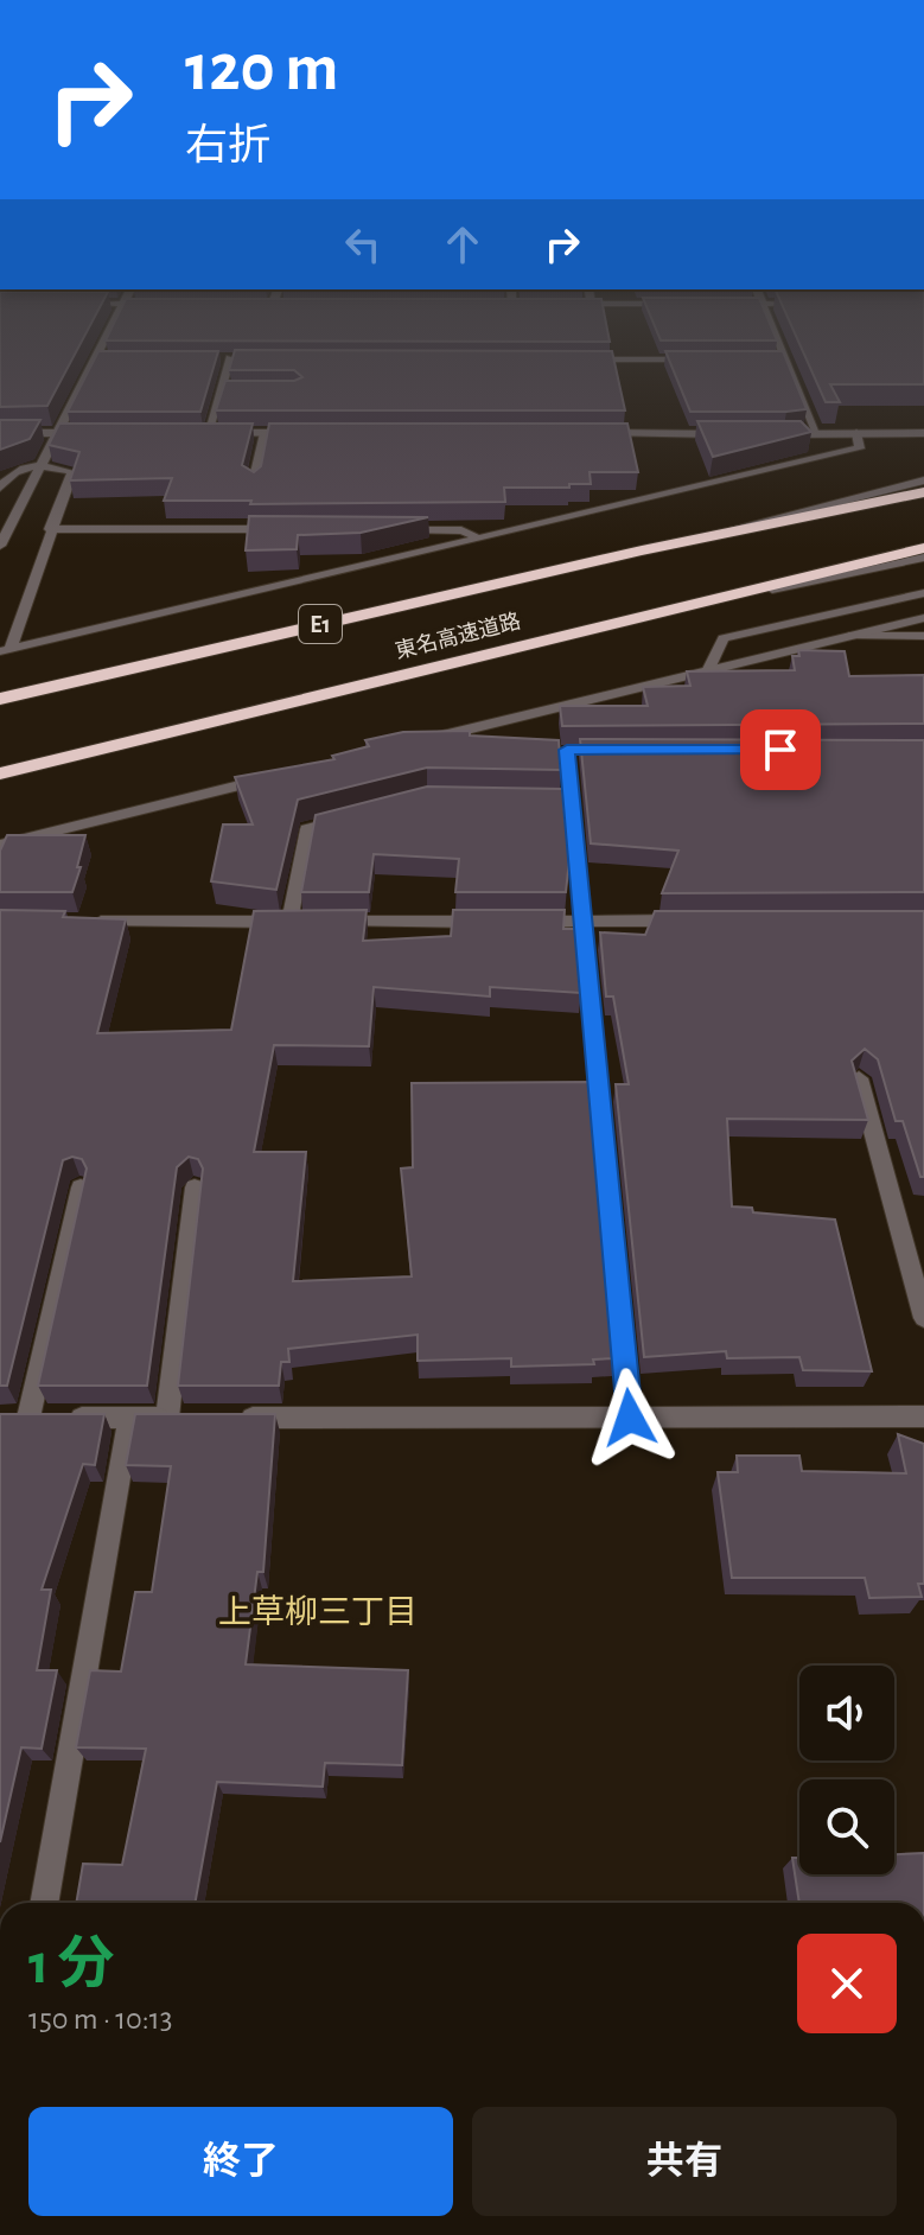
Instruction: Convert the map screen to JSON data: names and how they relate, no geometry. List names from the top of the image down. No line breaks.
{"streets":{"highway":["E1","東名高速道路"]},"districts":["上草柳三丁目"],"page":{"turn":["120 m","右折"],"heading":["1 分","150 m · 10:13"],"buttons":["終了","共有"]}}
